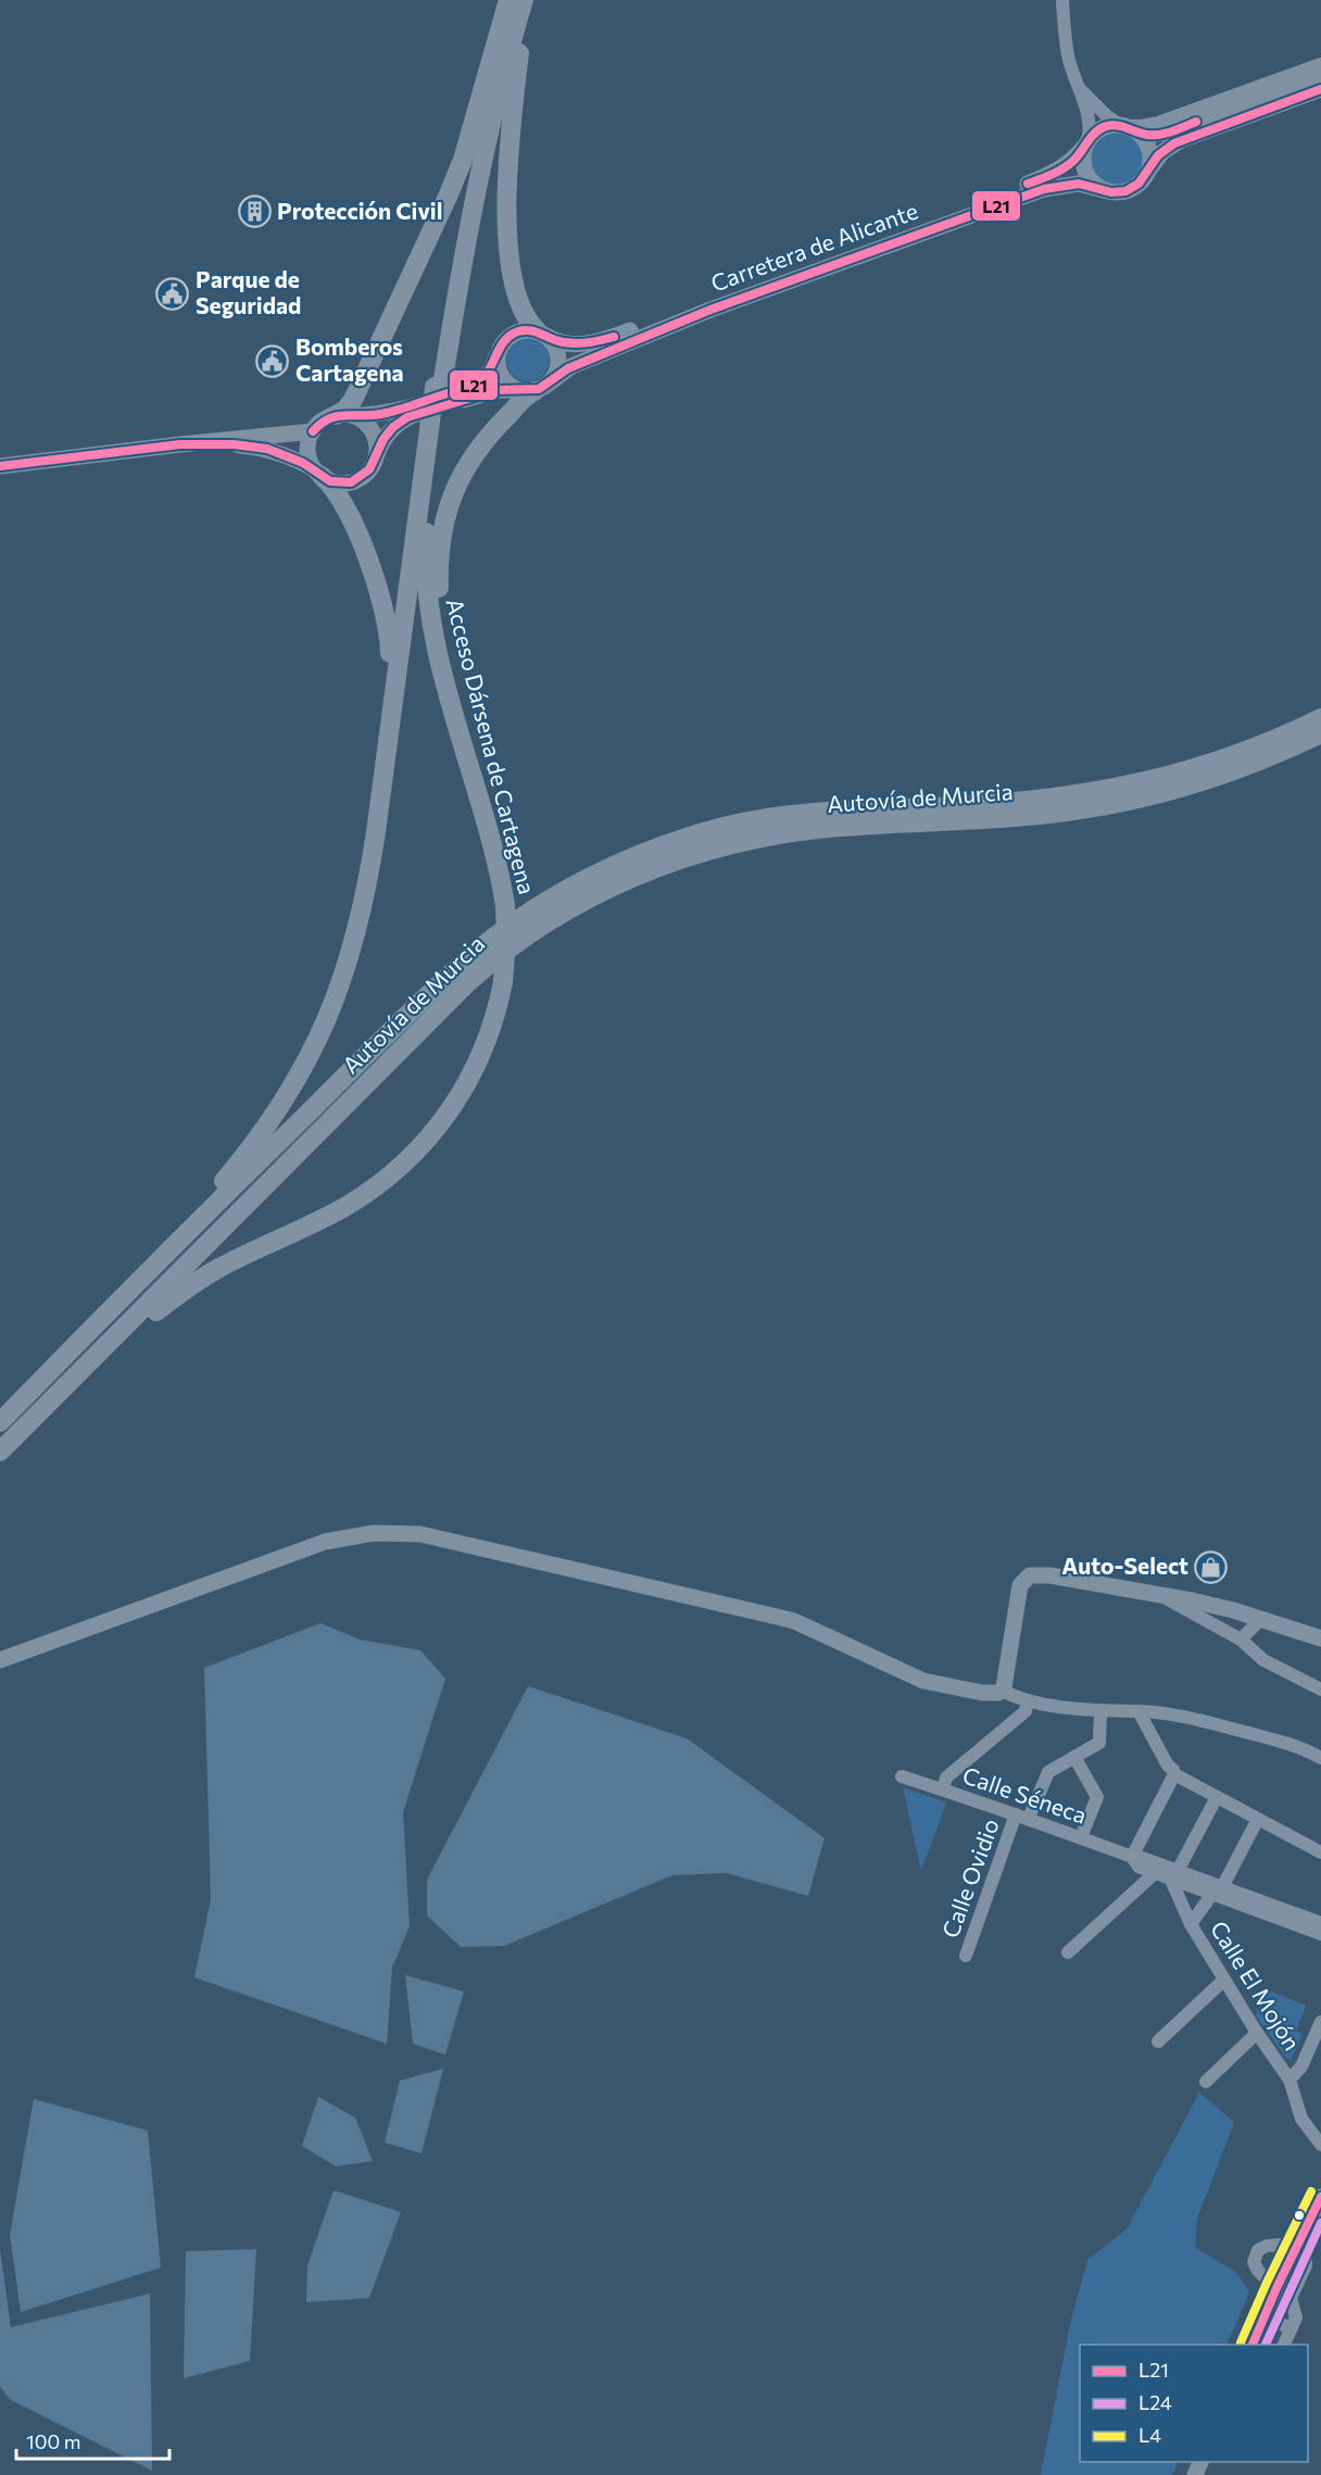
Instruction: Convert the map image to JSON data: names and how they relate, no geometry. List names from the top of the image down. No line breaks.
{"streets":{"highway":["Acceso Dársena de Cartagena","Autovía de Murcia"],"main road":["Carretera de Alicante"],"street":["Calle Séneca","Calle Ovidio","Calle El Mojón"]},"crossings":[["Acceso Dársena de Cartagena","Autovía de Murcia"],["Calle Séneca","Calle Ovidio"],["Calle Séneca","Calle El Mojón"]],"places":{"building":["Protección Civil"],"public building":["Parque de Seguridad","Bomberos Cartagena"],"shop":["Auto-Select"]},"lines":["transit line L21","transit line L4","transit line L24"],"legend":["L21","L24","L4"],"scale_bar":"100 m"}
